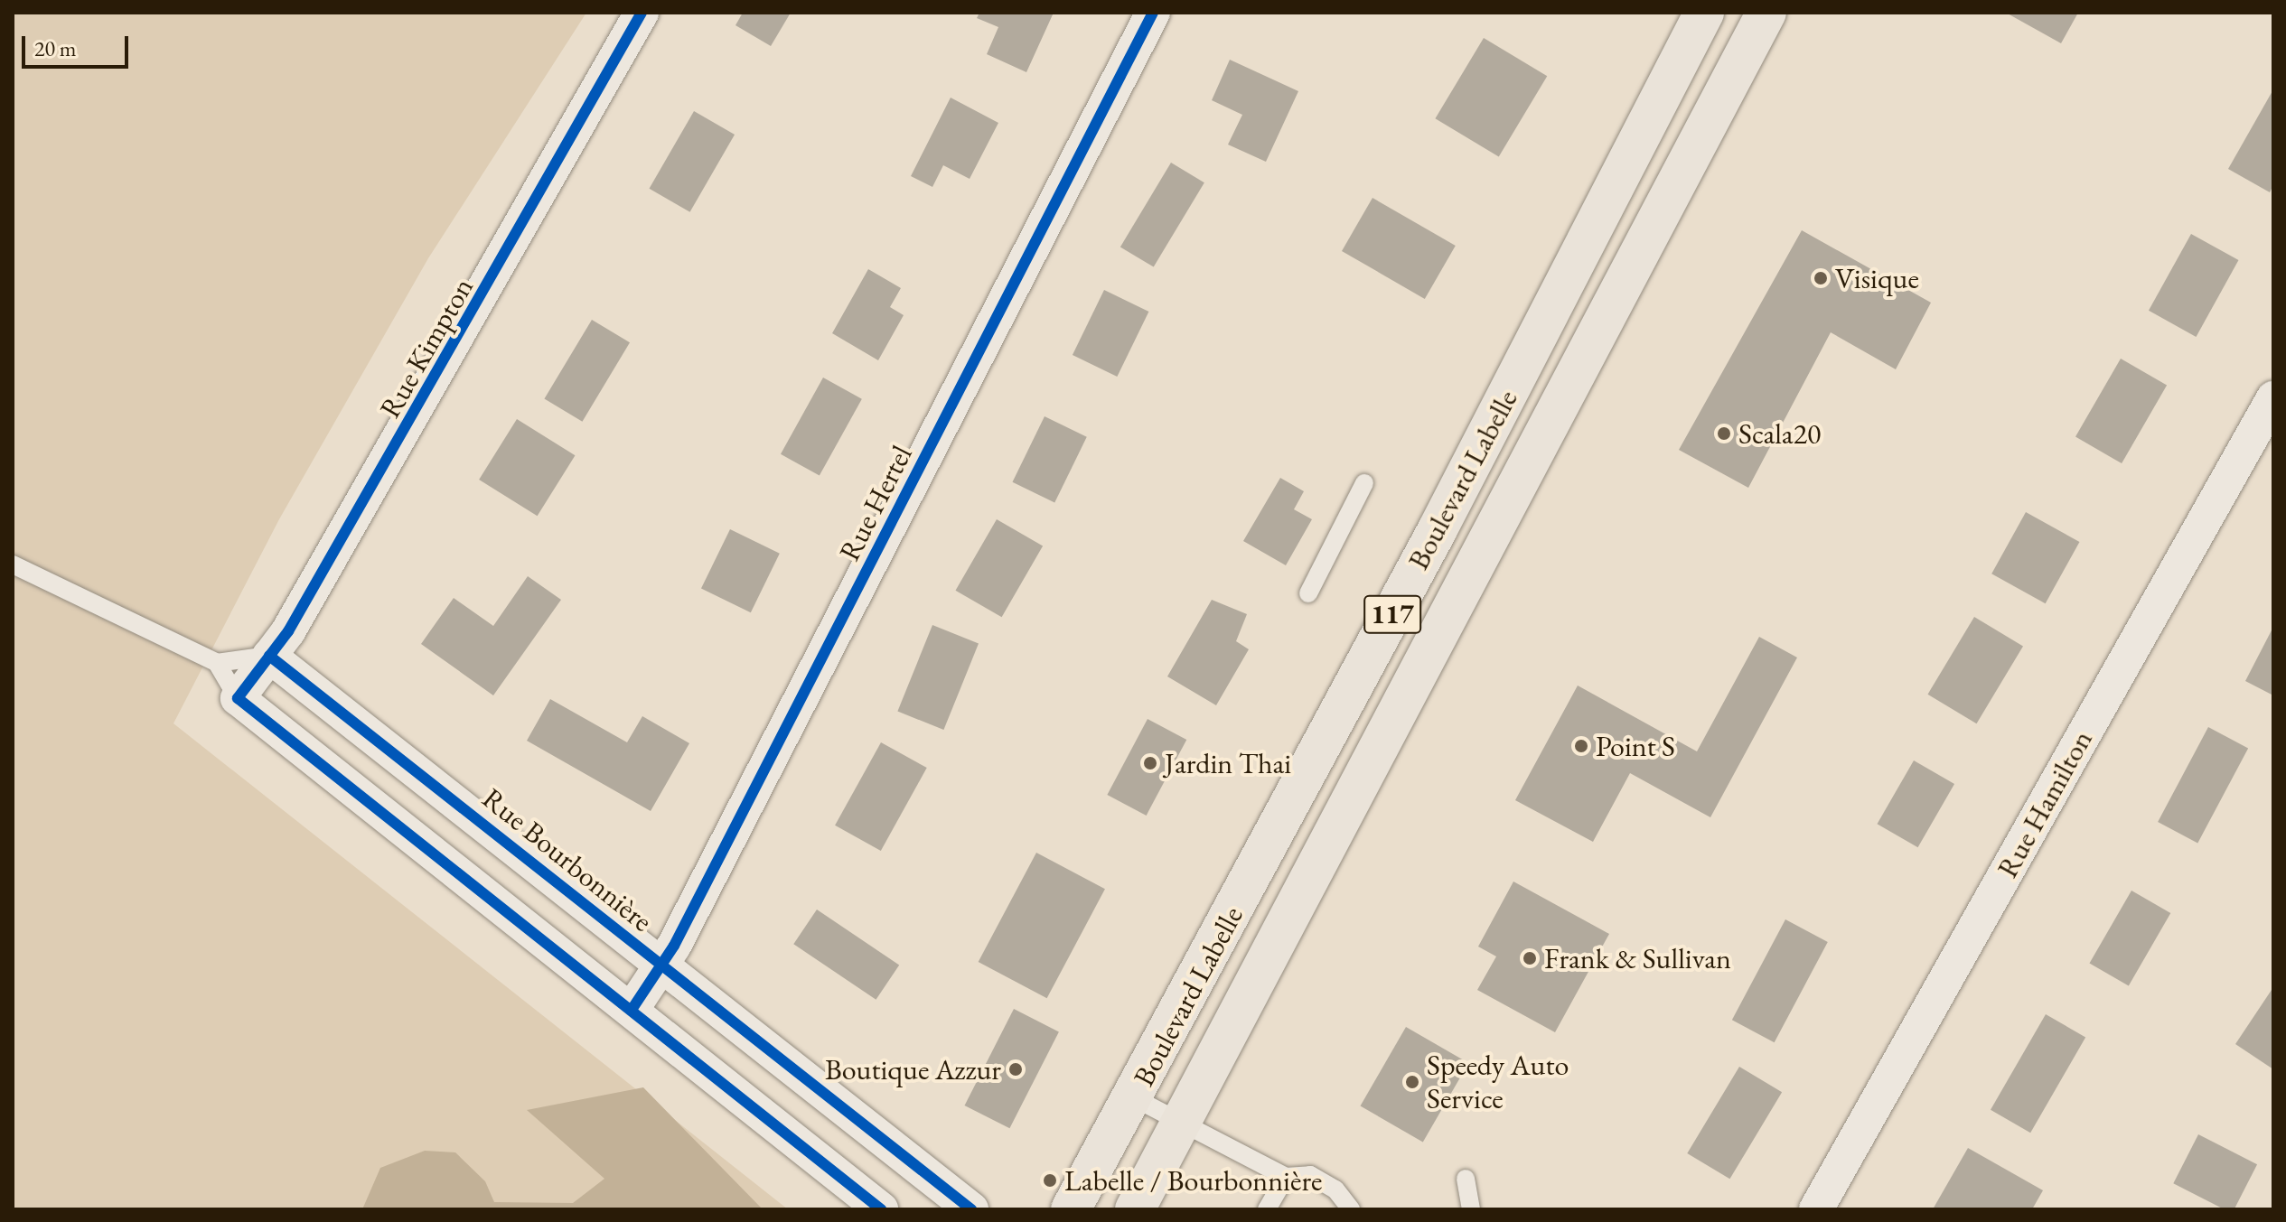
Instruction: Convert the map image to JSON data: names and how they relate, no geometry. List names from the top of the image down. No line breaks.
{"streets":{"main road":["Boulevard Labelle","117"],"street":["Rue Kimpton","Rue Hertel","Rue Hamilton","Rue Bourbonnière"]},"crossings":[["Rue Kimpton","Rue Bourbonnière"],["Rue Hertel","Rue Bourbonnière"]],"places":["Visique","Scala20","Point S","Jardin Thai","Frank & Sullivan","Boutique Azzur","Speedy Auto Service","Labelle / Bourbonnière"],"scale_bar":"20 m"}
